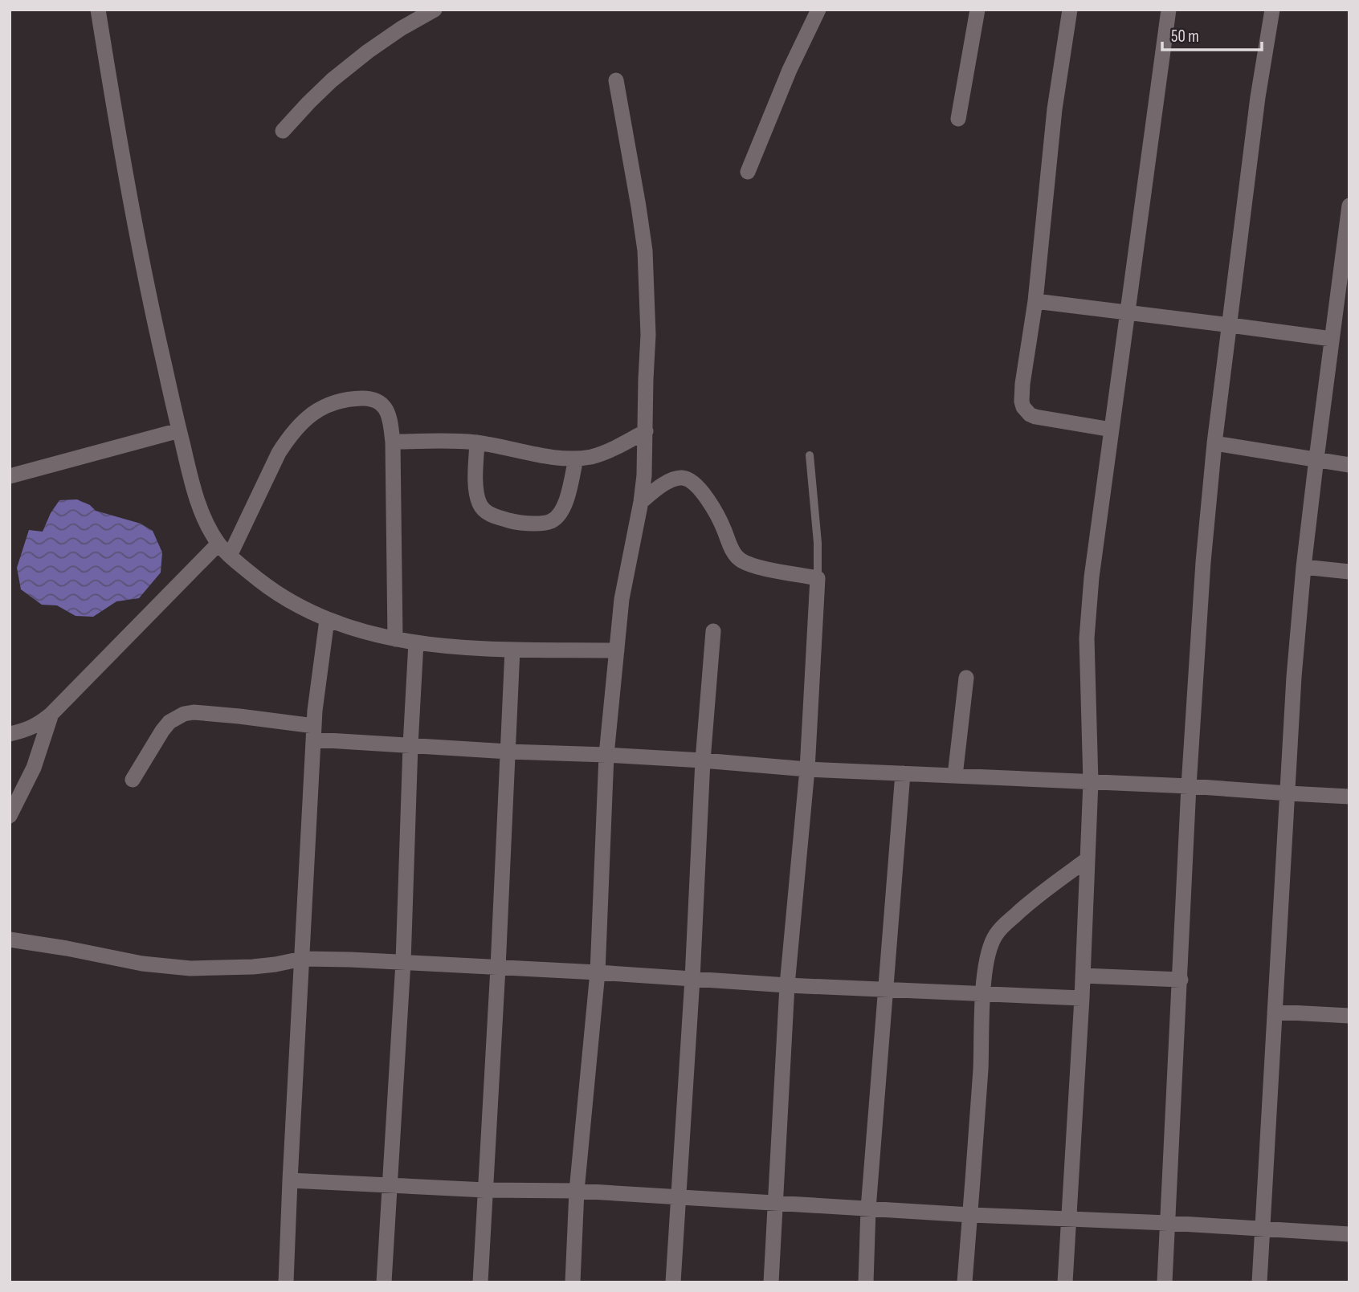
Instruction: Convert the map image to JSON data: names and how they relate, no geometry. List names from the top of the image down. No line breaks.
{"scale_bar":"50 m"}
